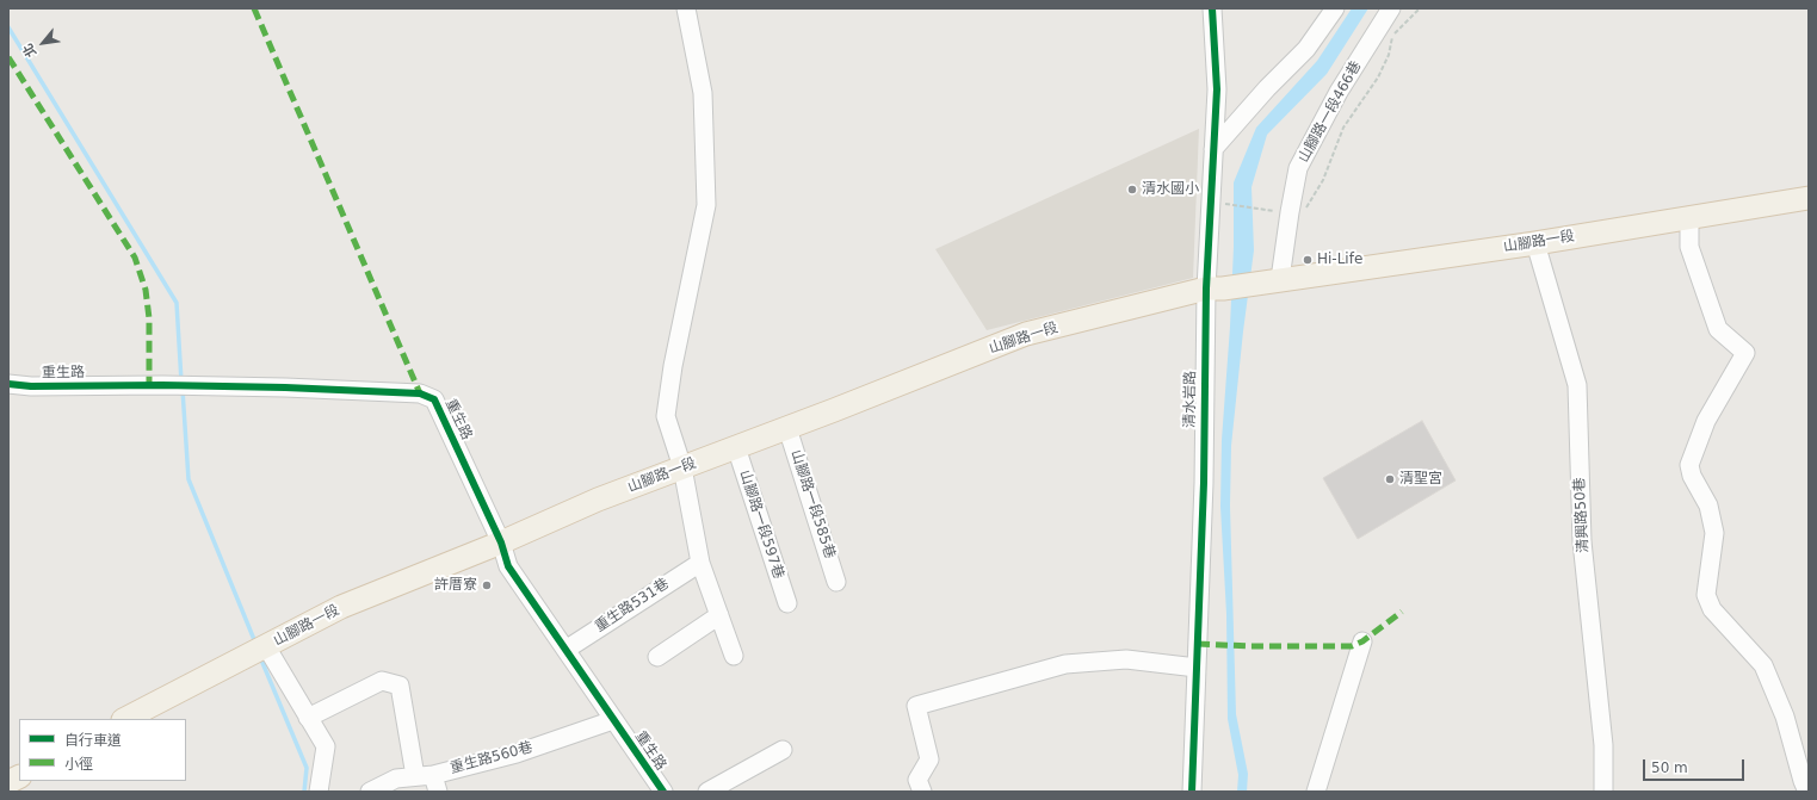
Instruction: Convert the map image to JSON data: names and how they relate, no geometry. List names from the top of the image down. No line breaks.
{"streets":{"main road":["山腳路一段"],"street":["山腳路一段466巷","重生路","清水岩路","山腳路一段585巷","清興路50巷","山腳路一段597巷","重生路531巷","重生路560巷"]},"crossings":[["山腳路一段466巷","山腳路一段"],["山腳路一段","重生路"],["山腳路一段","清水岩路"],["山腳路一段","山腳路一段585巷"],["山腳路一段","清興路50巷"],["山腳路一段","山腳路一段597巷"],["重生路","重生路531巷"],["重生路","重生路560巷"]],"places":["清水國小","Hi-Life","清聖宮","許厝寮"],"legend":["自行車道","小徑"],"scale_bar":"50 m","north":"bottom left"}
